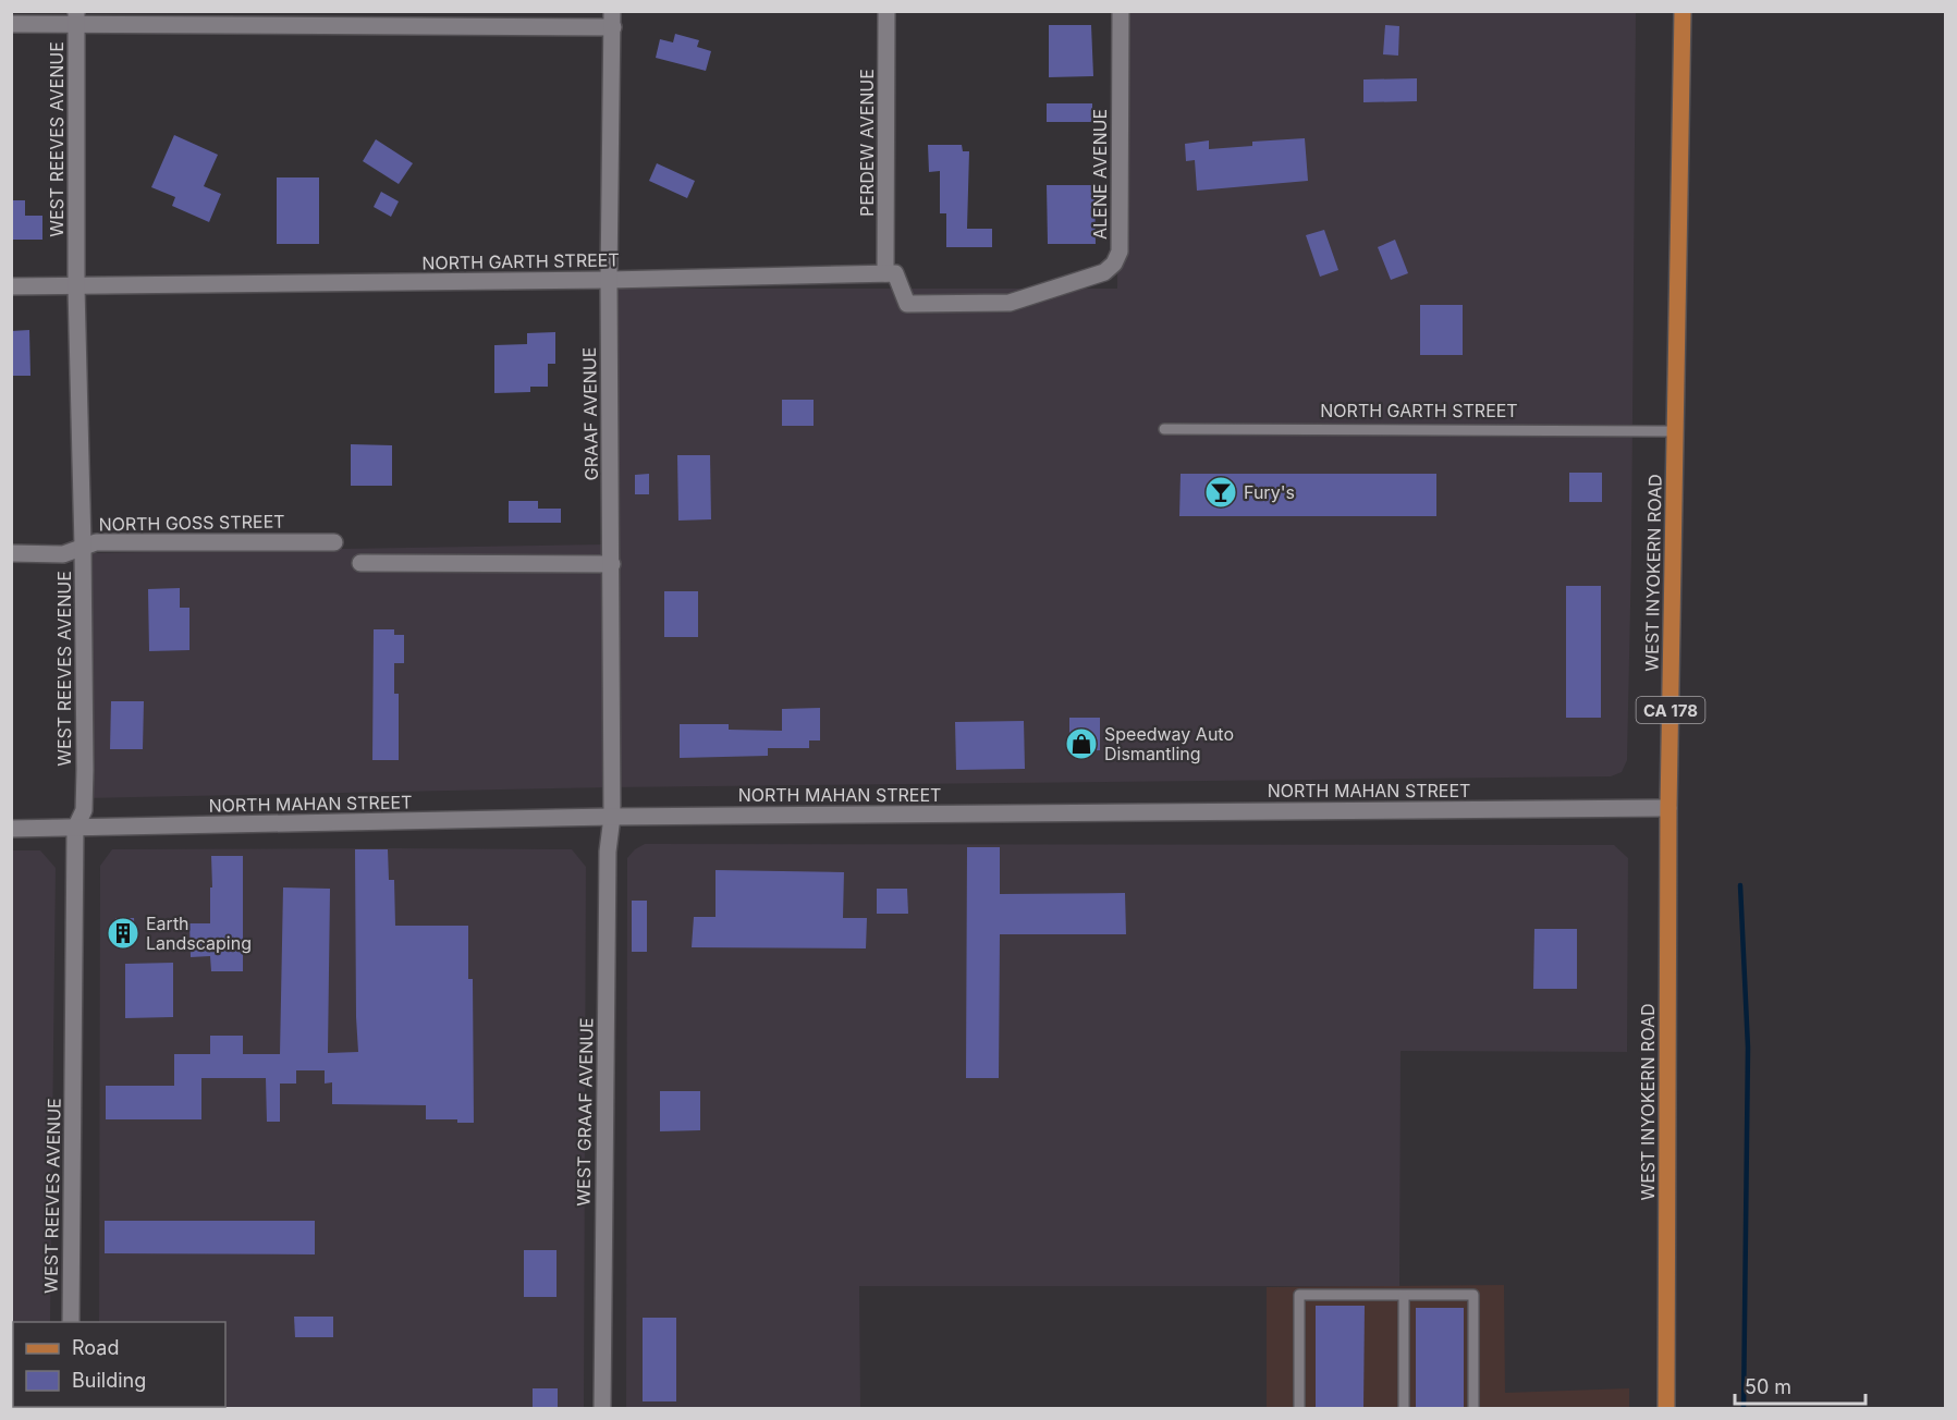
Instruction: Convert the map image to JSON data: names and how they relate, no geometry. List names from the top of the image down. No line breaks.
{"streets":{"main road":["WEST INYOKERN ROAD","CA 178"],"street":["WEST REEVES AVENUE","PERDEW AVENUE","ALENE AVENUE","NORTH GARTH STREET","GRAAF AVENUE","NORTH GOSS STREET","NORTH MAHAN STREET","WEST GRAAF AVENUE"]},"crossings":[["WEST REEVES AVENUE","NORTH GARTH STREET"],["WEST REEVES AVENUE","NORTH GOSS STREET"],["WEST REEVES AVENUE","NORTH MAHAN STREET"],["PERDEW AVENUE","ALENE AVENUE"],["PERDEW AVENUE","NORTH GARTH STREET"],["ALENE AVENUE","NORTH GARTH STREET"],["NORTH GARTH STREET","GRAAF AVENUE"],["NORTH GARTH STREET","WEST INYOKERN ROAD"],["GRAAF AVENUE","NORTH MAHAN STREET"],["GRAAF AVENUE","WEST GRAAF AVENUE"],["WEST INYOKERN ROAD","NORTH MAHAN STREET"],["NORTH MAHAN STREET","WEST GRAAF AVENUE"]],"places":{"bar":["Fury's"],"shop":["Speedway Auto Dismantling"],"building":["Earth Landscaping"]},"legend":["Road","Building"],"scale_bar":"50 m"}
